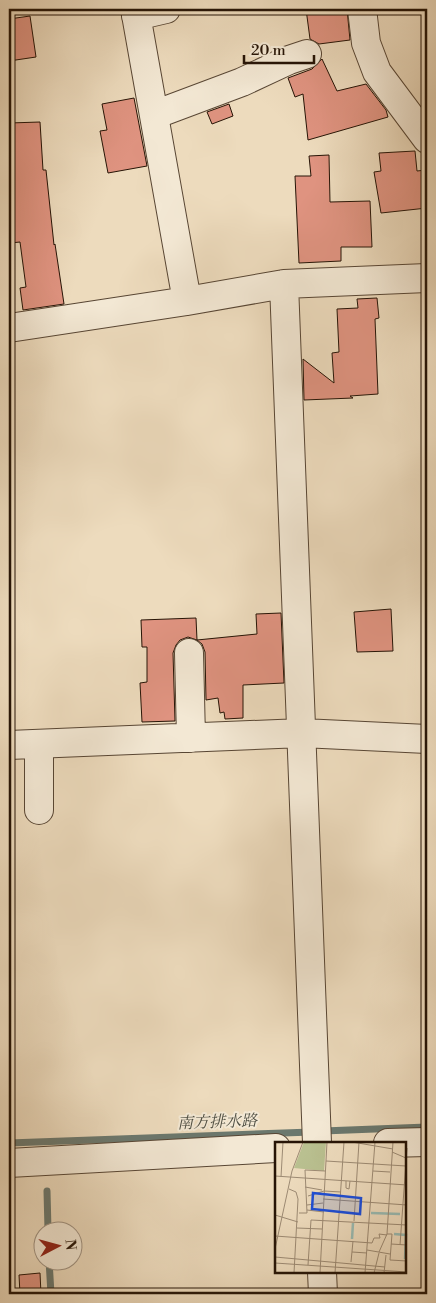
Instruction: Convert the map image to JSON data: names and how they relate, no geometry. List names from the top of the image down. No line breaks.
{"water":["南方排水路"],"scale_bar":"20 m","north":"right"}
